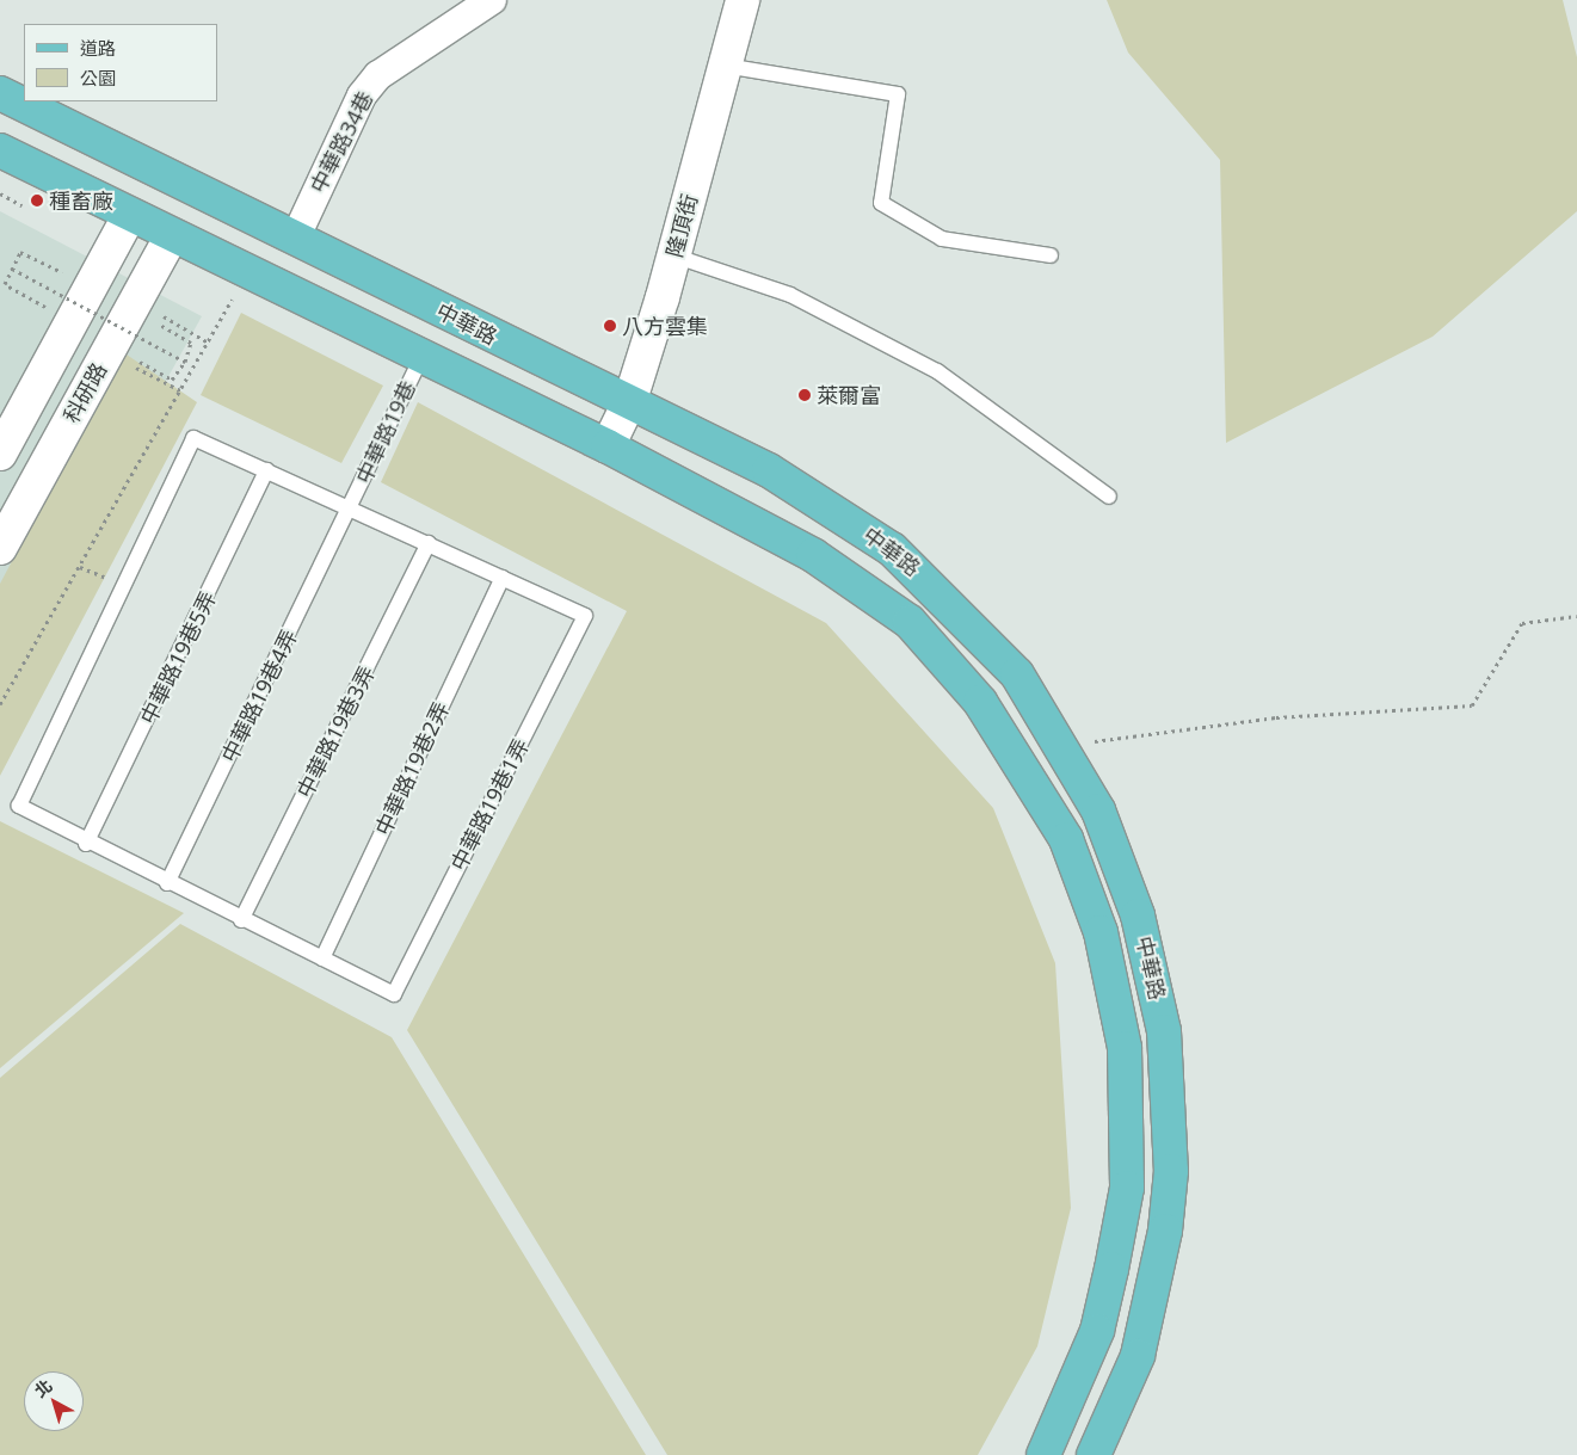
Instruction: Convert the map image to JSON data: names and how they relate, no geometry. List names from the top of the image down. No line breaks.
{"streets":{"main road":["中華路"],"street":["中華路34巷","隆頂街","科研路"],"lane":["中華路19巷","中華路19巷5弄","中華路19巷4弄","中華路19巷3弄","中華路19巷2弄","中華路19巷1弄"]},"crossings":[["中華路34巷","中華路"],["隆頂街","中華路"],["中華路","科研路"],["中華路","中華路19巷"],["中華路19巷","中華路19巷4弄"],["中華路19巷2弄","中華路19巷1弄"]],"places":["種畜廠","八方雲集","萊爾富"],"legend":["道路","公園"],"north":"top left"}
